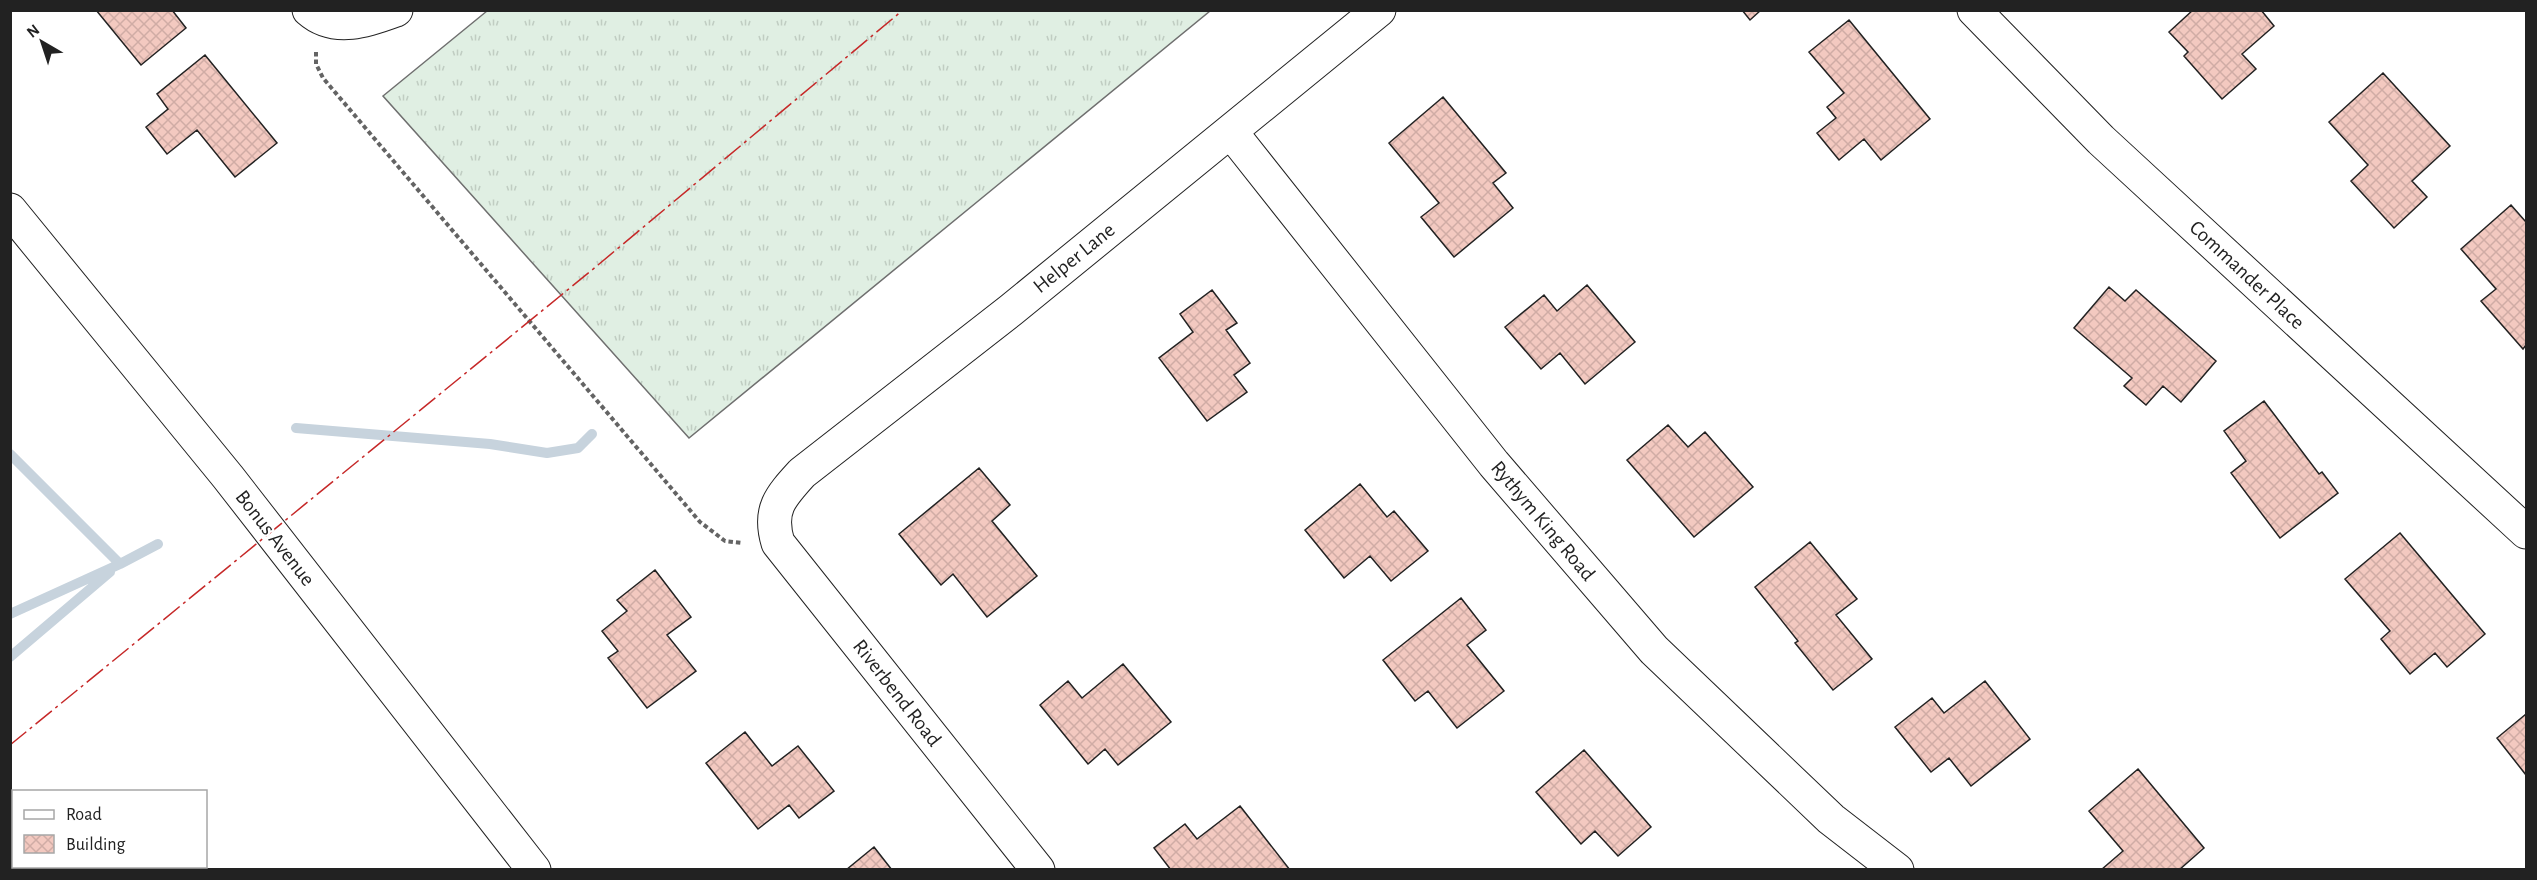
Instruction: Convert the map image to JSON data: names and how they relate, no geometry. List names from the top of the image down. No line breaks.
{"streets":{"street":["Helper Lane","Commander Place","Rythym King Road","Bonus Avenue","Riverbend Road"]},"crossings":[["Helper Lane","Rythym King Road"],["Helper Lane","Riverbend Road"]],"legend":["Road","Building"],"north":"top left"}
